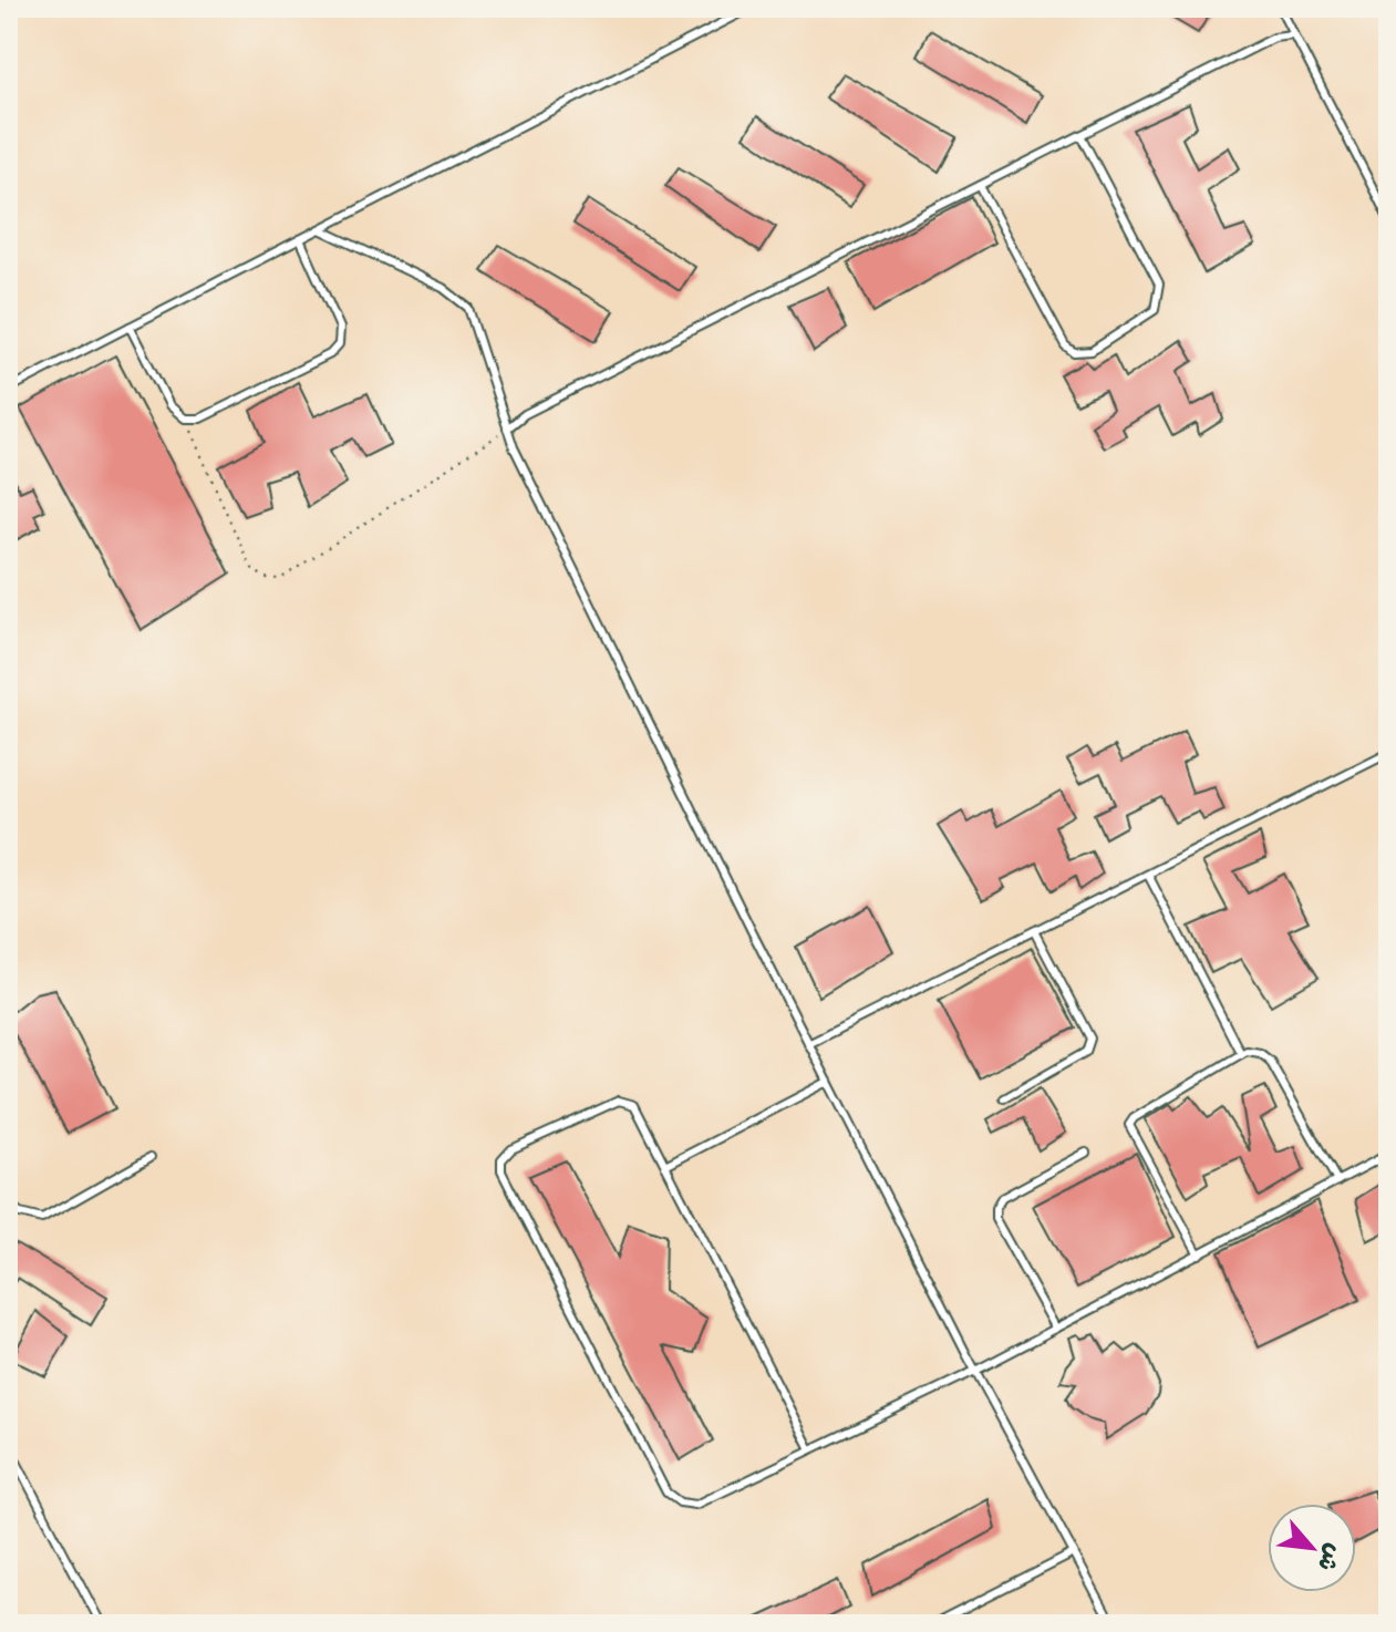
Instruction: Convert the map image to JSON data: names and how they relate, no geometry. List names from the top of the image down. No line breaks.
{"north":"bottom right"}
